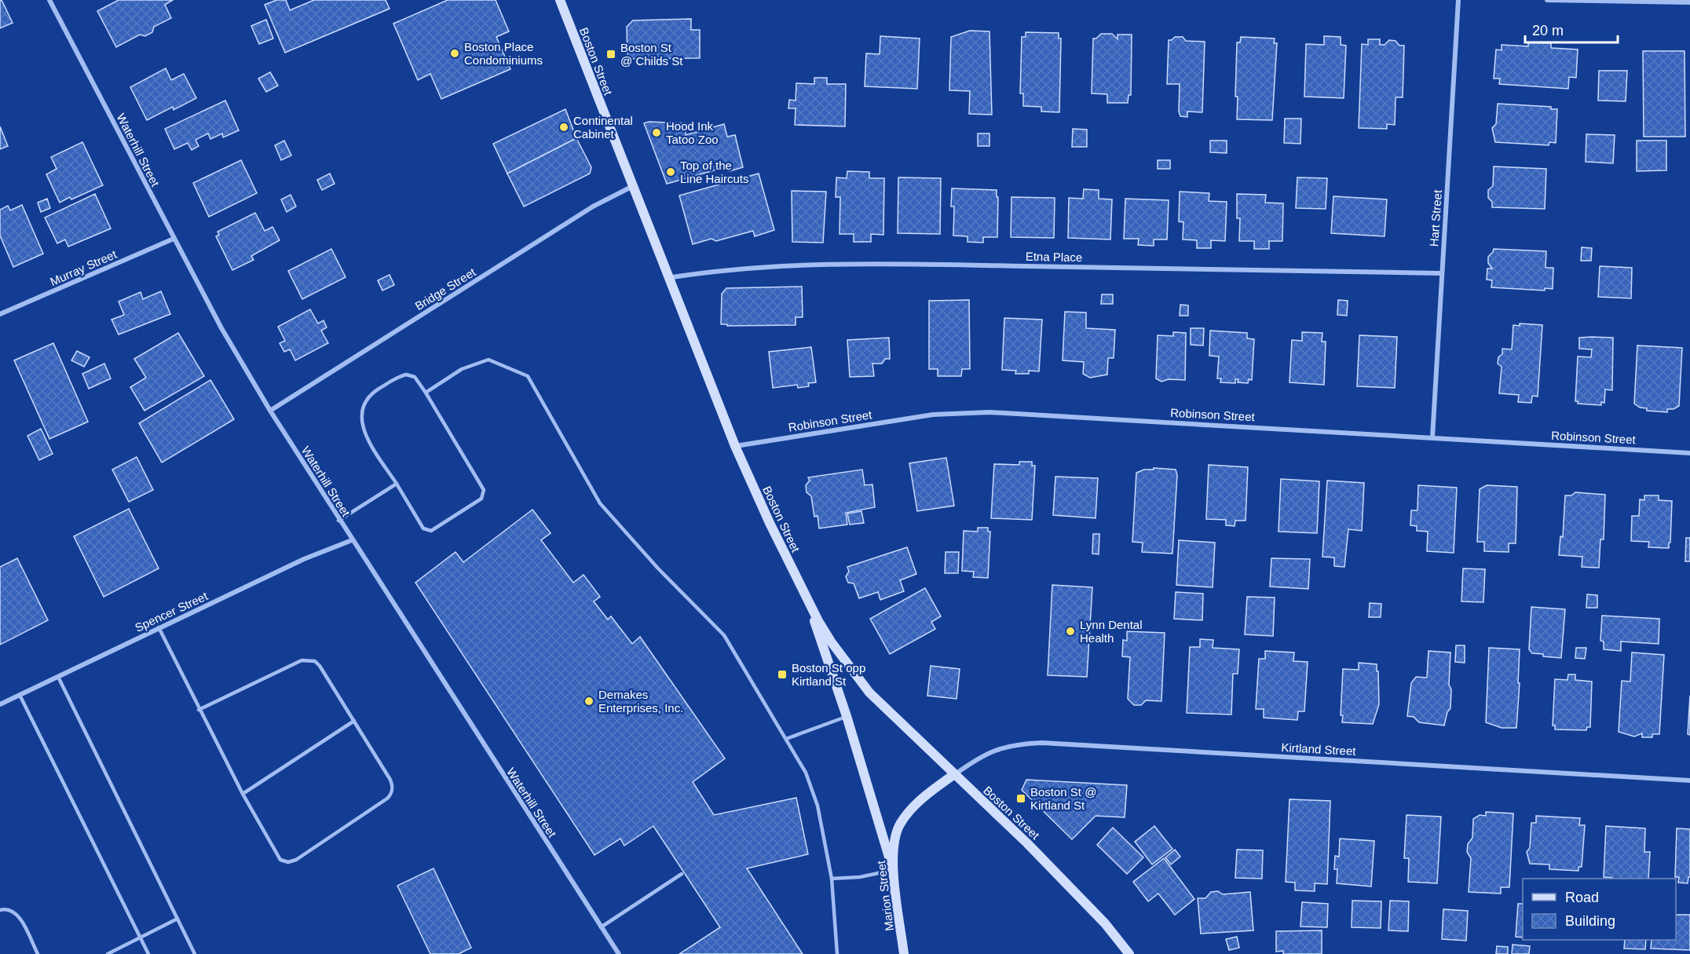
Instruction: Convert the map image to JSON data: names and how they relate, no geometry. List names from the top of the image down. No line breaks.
{"streets":{"main road":["Boston Street","Marion Street"],"street":["Waterhill Street","Hart Street","Etna Place","Murray Street","Bridge Street","Robinson Street","Spencer Street","Kirtland Street"]},"crossings":[["Boston Street","Etna Place"],["Boston Street","Bridge Street"],["Boston Street","Robinson Street"],["Boston Street","Kirtland Street"],["Boston Street","Marion Street"],["Waterhill Street","Murray Street"],["Waterhill Street","Bridge Street"],["Waterhill Street","Spencer Street"],["Hart Street","Etna Place"],["Hart Street","Robinson Street"],["Kirtland Street","Marion Street"]],"places":{"other":["Boston Place Condominiums","Continental Cabinet","Hood Ink Tatoo Zoo","Top of the Line Haircuts","Lynn Dental Health","Demakes Enterprises, Inc."],"transit":["Boston St @ Childs St","Boston St opp Kirtland St","Boston St @ Kirtland St"]},"legend":["Road","Building"],"scale_bar":"20 m"}
